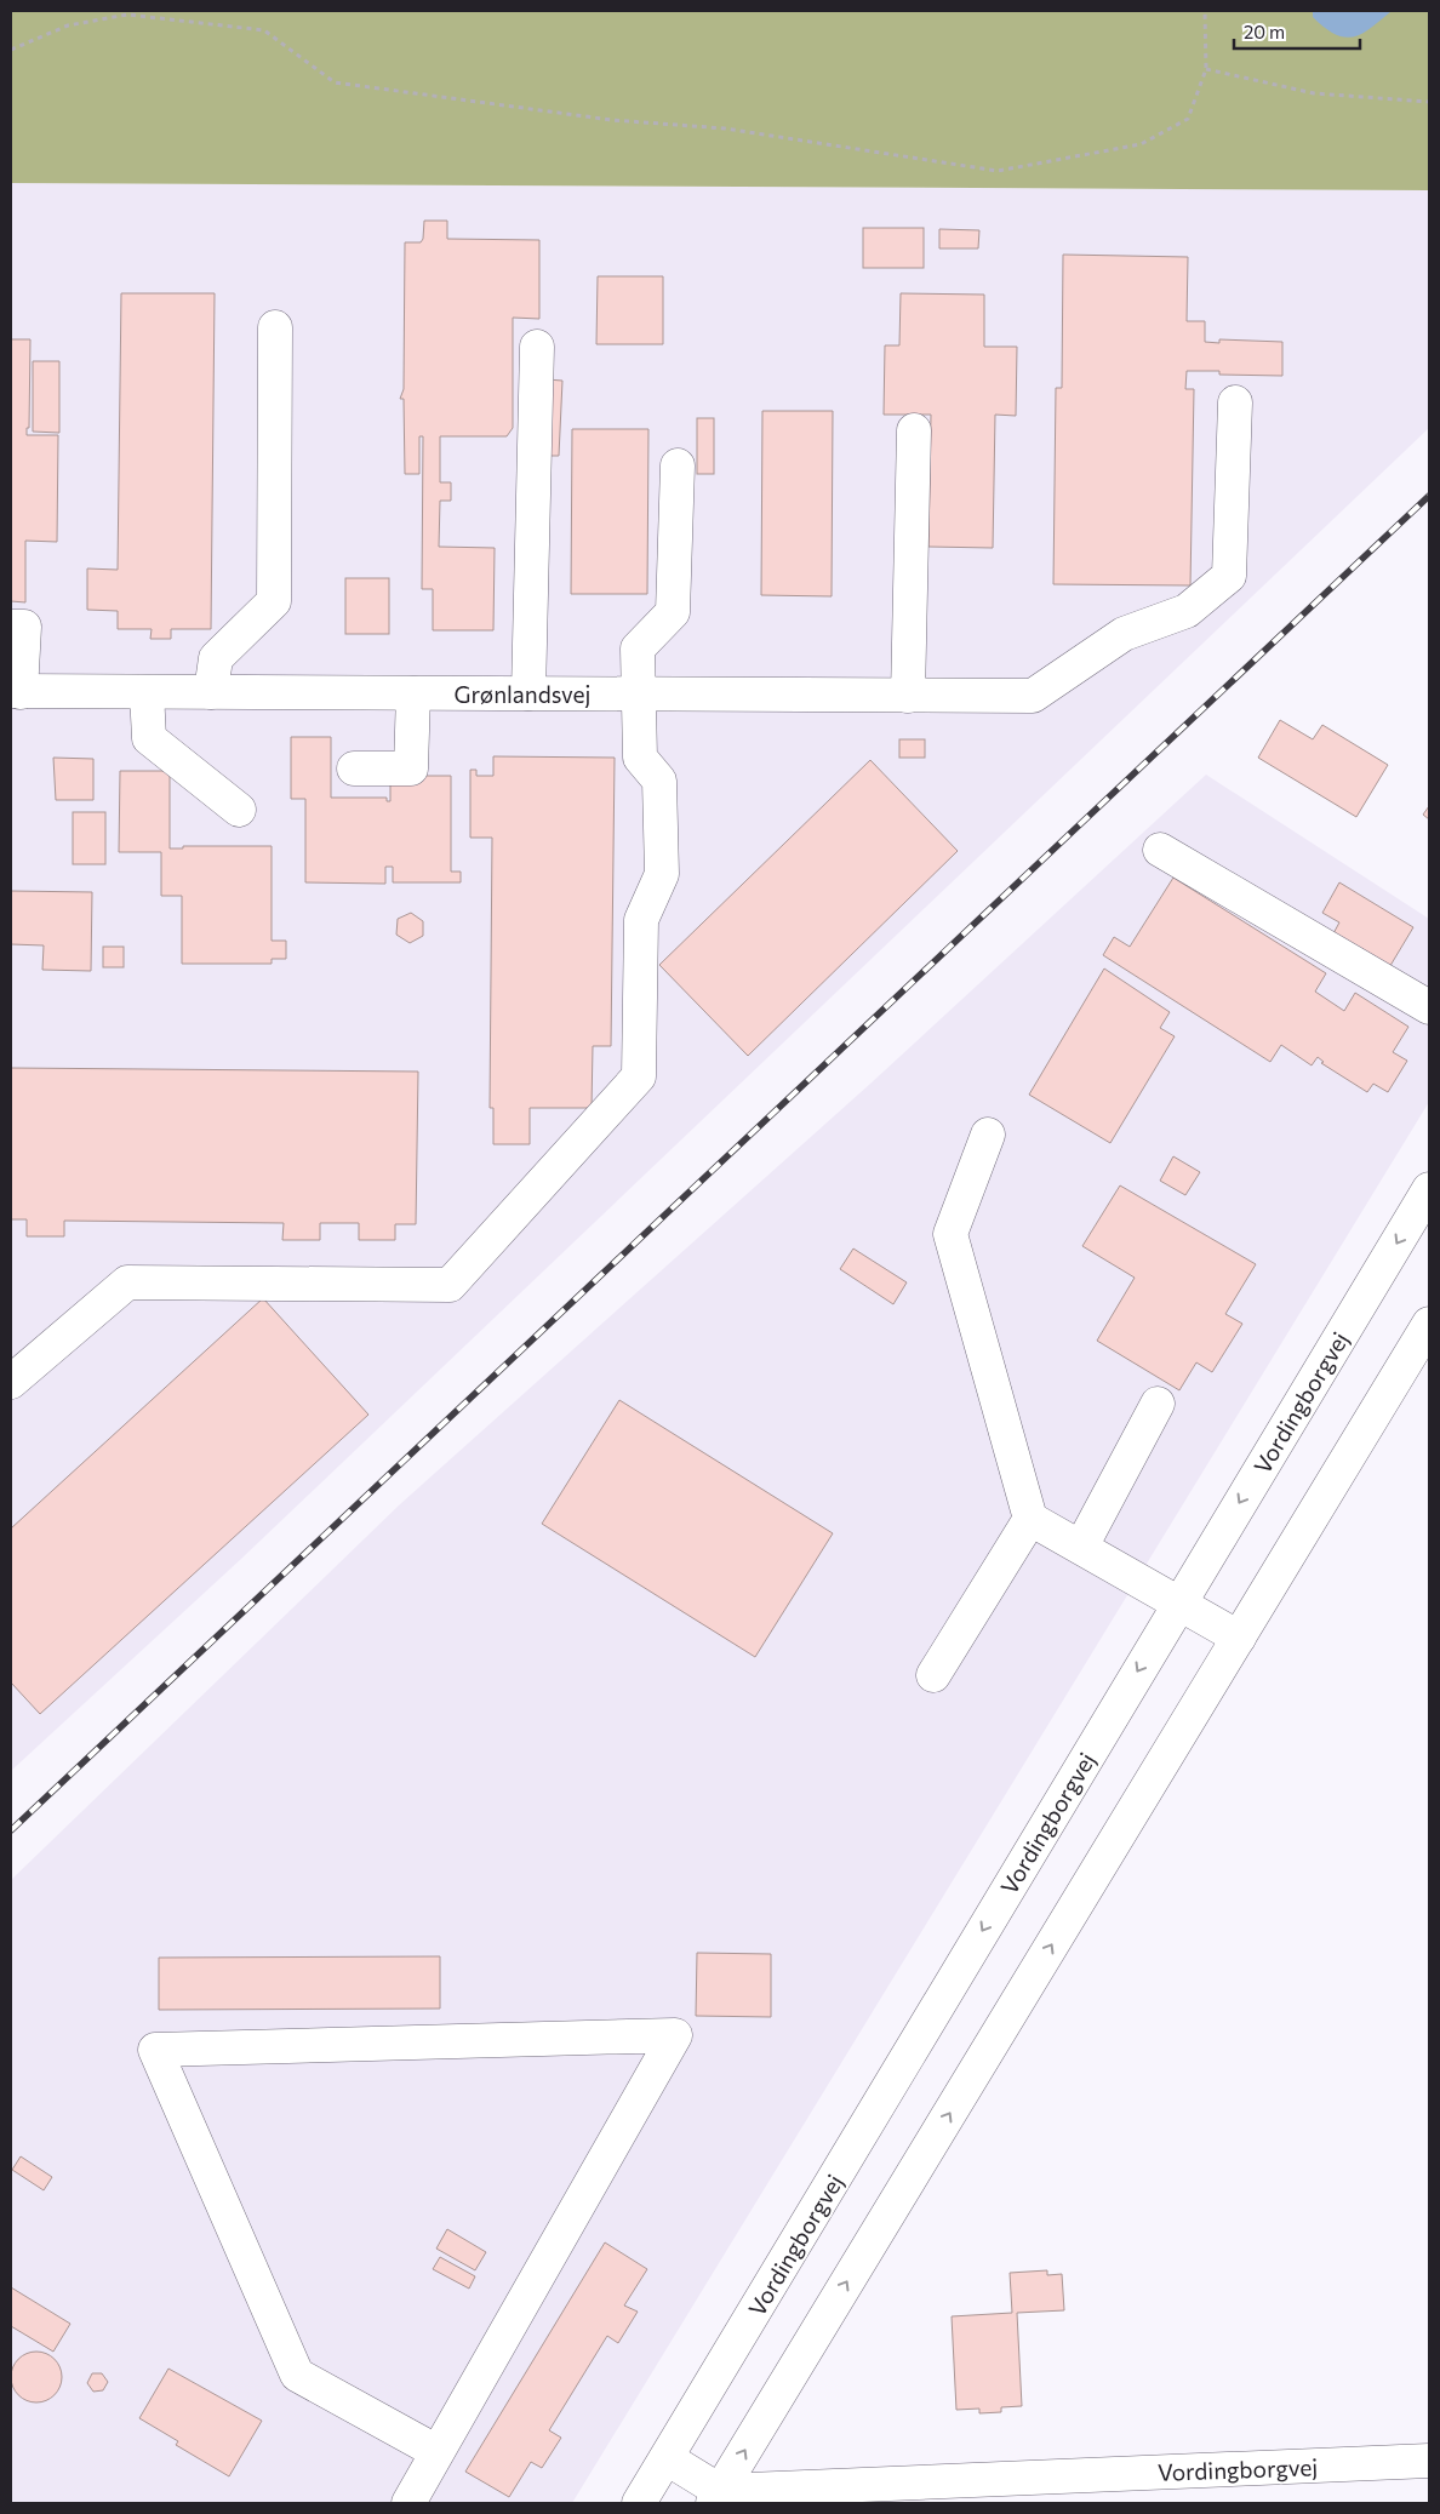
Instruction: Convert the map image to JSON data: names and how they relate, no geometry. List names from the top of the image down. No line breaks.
{"streets":{"main road":["Grønlandsvej","Vordingborgvej"]},"scale_bar":"20 m"}
